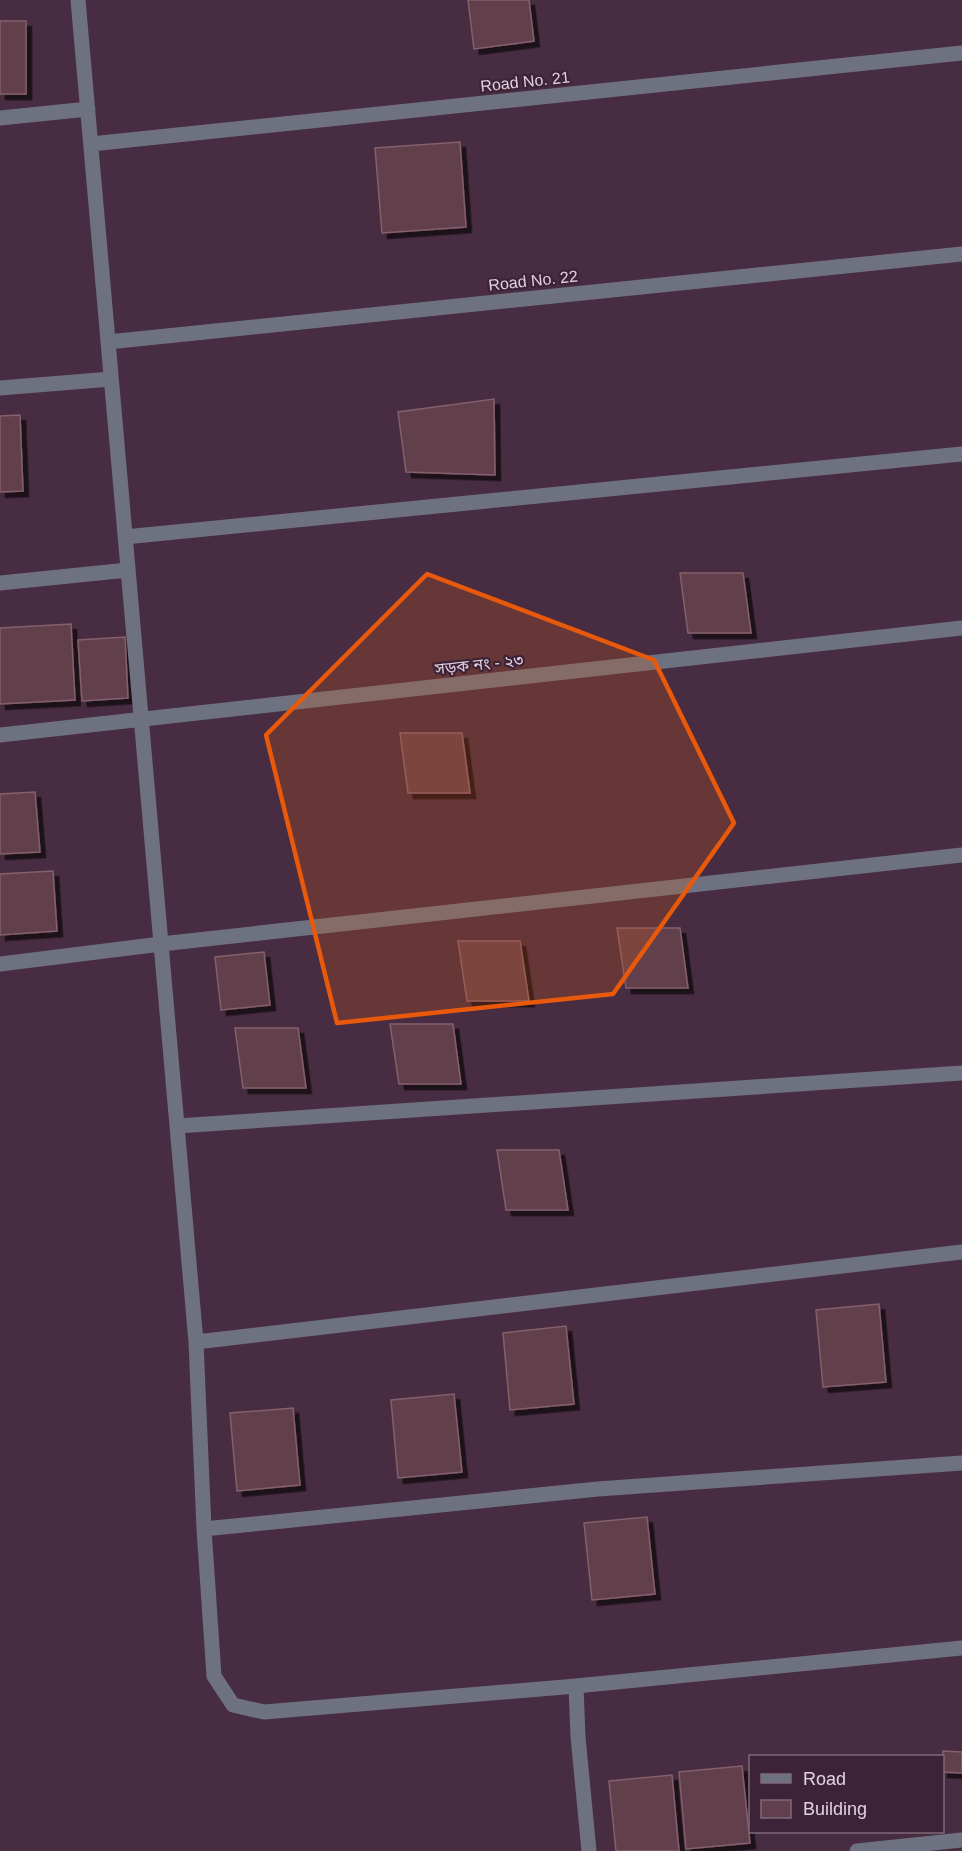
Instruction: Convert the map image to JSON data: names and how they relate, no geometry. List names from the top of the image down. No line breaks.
{"streets":{"street":["Road No. 21","Road No. 22","সড়ক নং - ২৩"]},"legend":["Road","Building"]}
